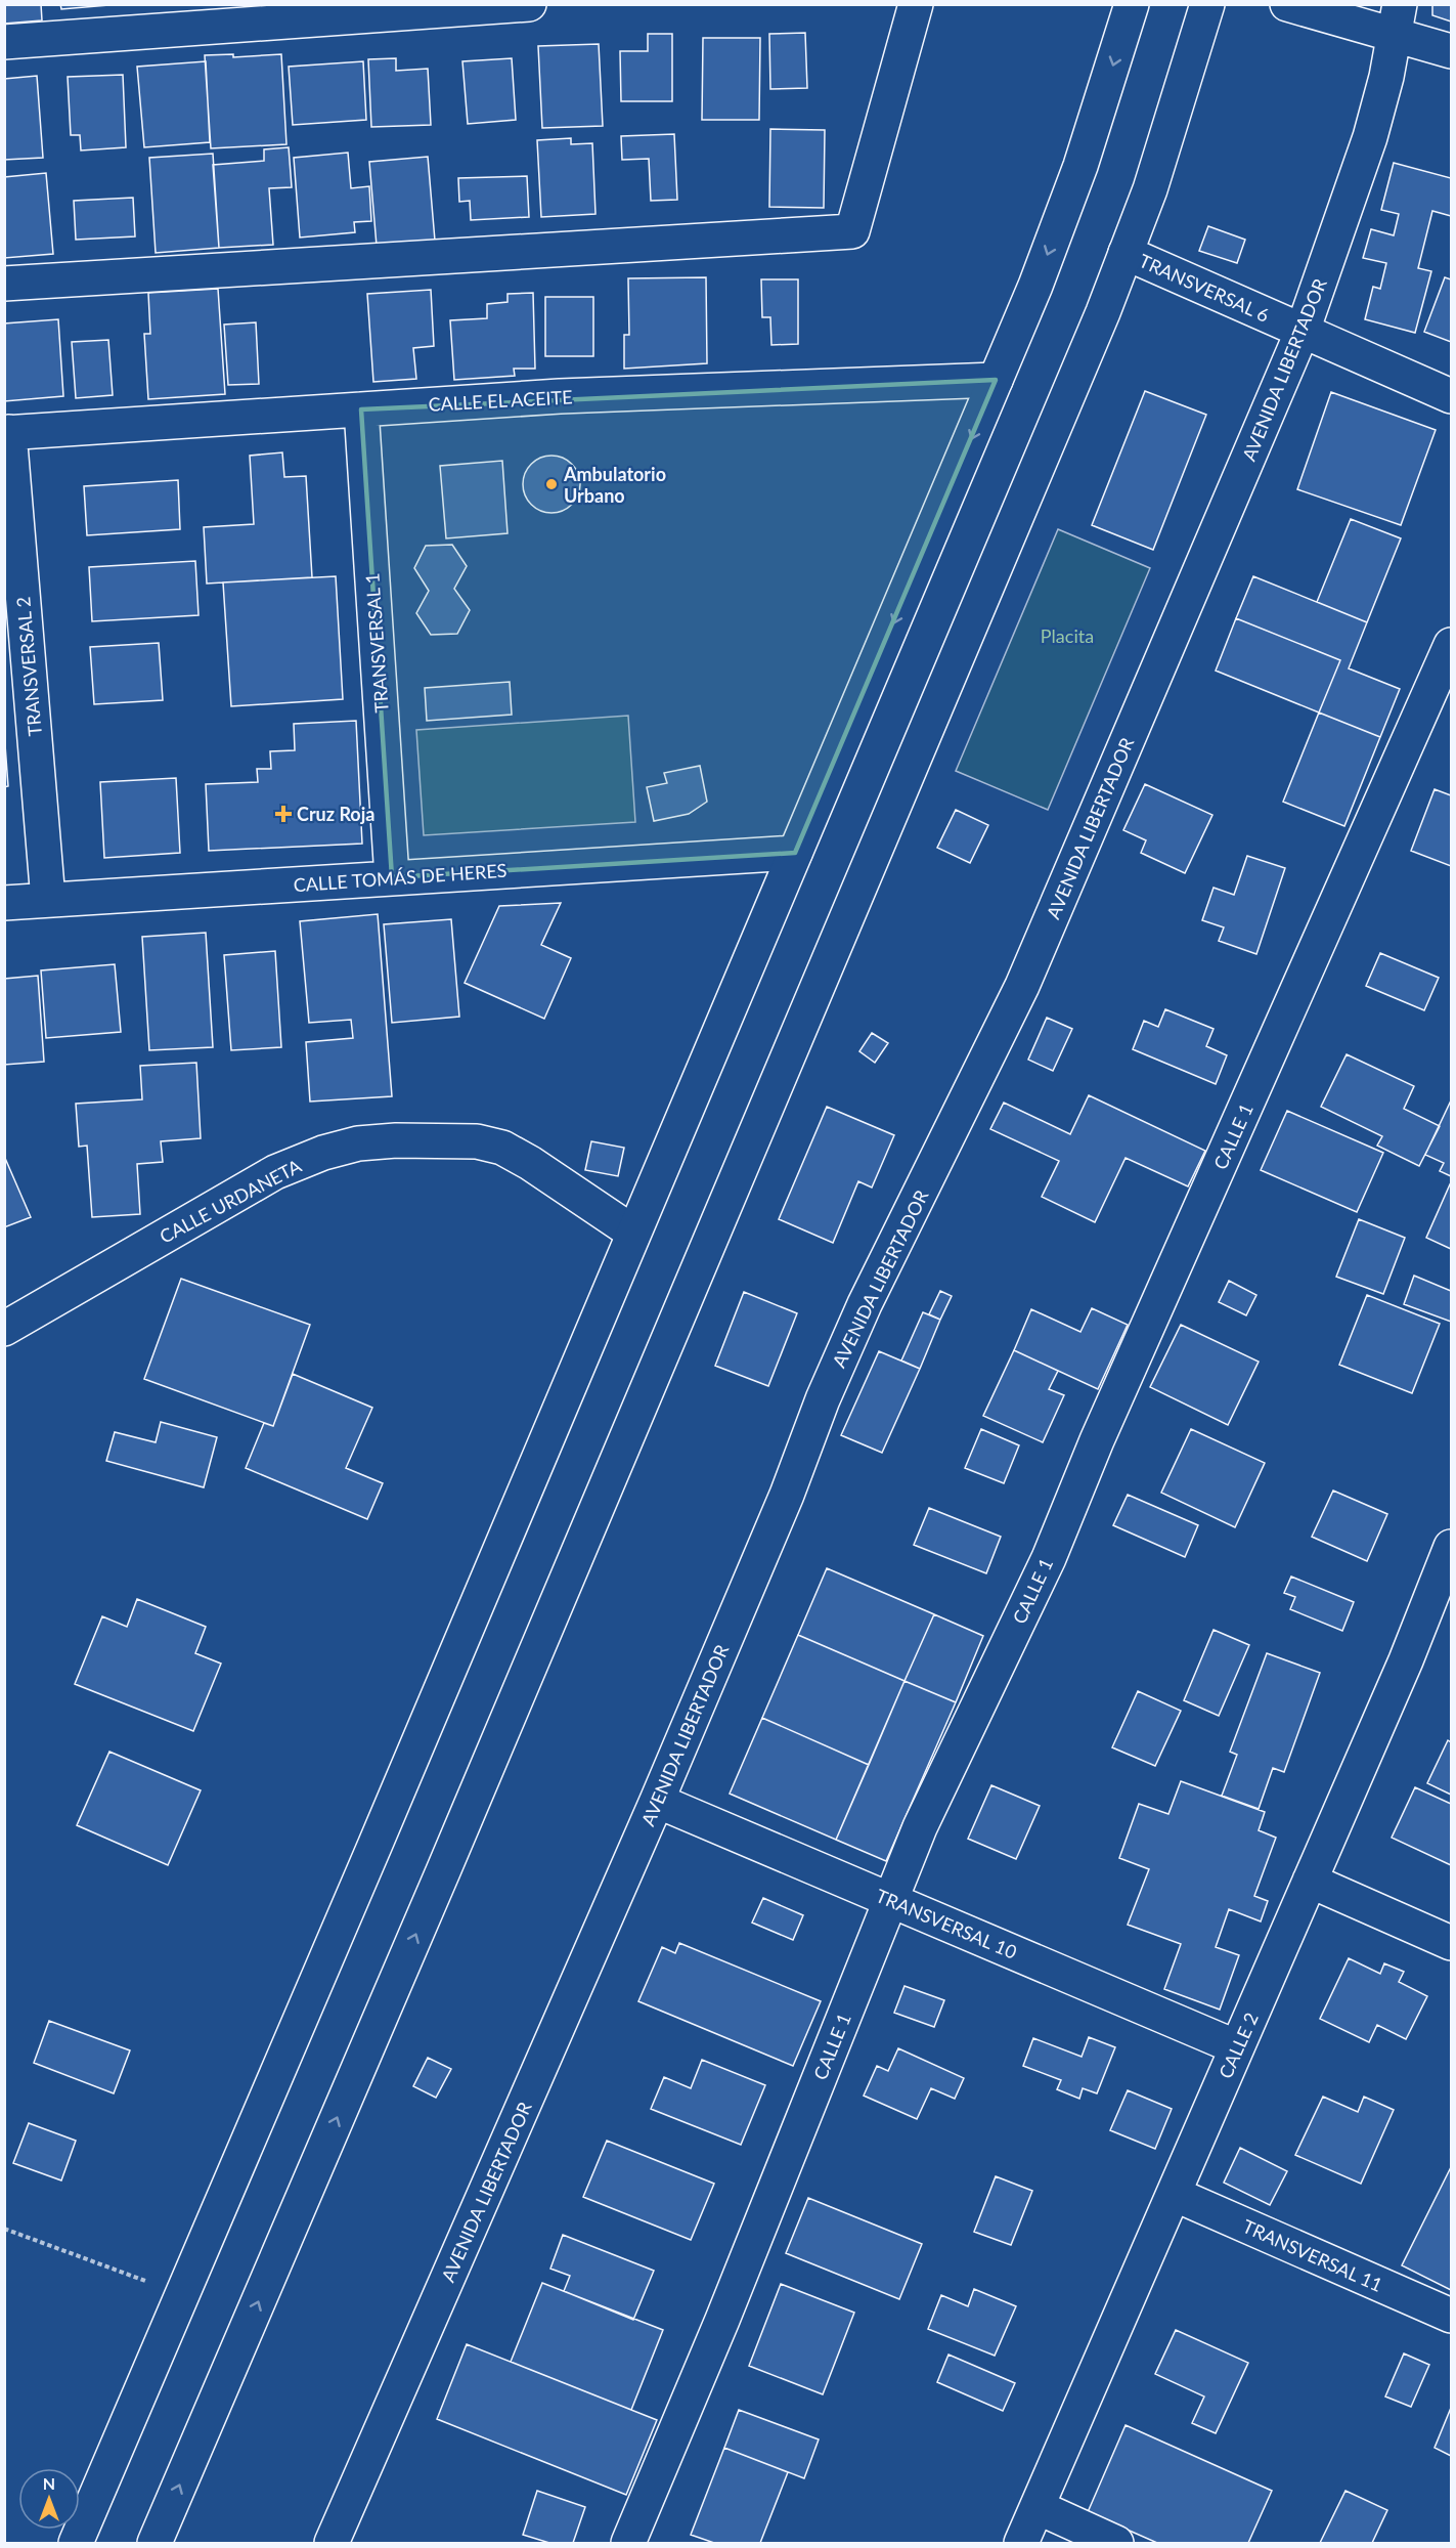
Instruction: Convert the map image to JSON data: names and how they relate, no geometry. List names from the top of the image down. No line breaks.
{"streets":{"street":["TRANSVERSAL 6","AVENIDA LIBERTADOR","CALLE EL ACEITE","TRANSVERSAL 1","TRANSVERSAL 2","CALLE TOMÁS DE HERES","CALLE 1","CALLE URDANETA","TRANSVERSAL 10","CALLE 2","TRANSVERSAL 11"]},"crossings":[["TRANSVERSAL 6","AVENIDA LIBERTADOR"],["AVENIDA LIBERTADOR","TRANSVERSAL 10"],["CALLE EL ACEITE","TRANSVERSAL 1"],["CALLE EL ACEITE","TRANSVERSAL 2"],["TRANSVERSAL 1","CALLE TOMÁS DE HERES"],["TRANSVERSAL 2","CALLE TOMÁS DE HERES"],["CALLE 1","TRANSVERSAL 10"],["TRANSVERSAL 10","CALLE 2"],["CALLE 2","TRANSVERSAL 11"]],"parks":["Placita"],"places":{"other":["Ambulatorio Urbano"],"health":["Cruz Roja"]},"north":"top"}
